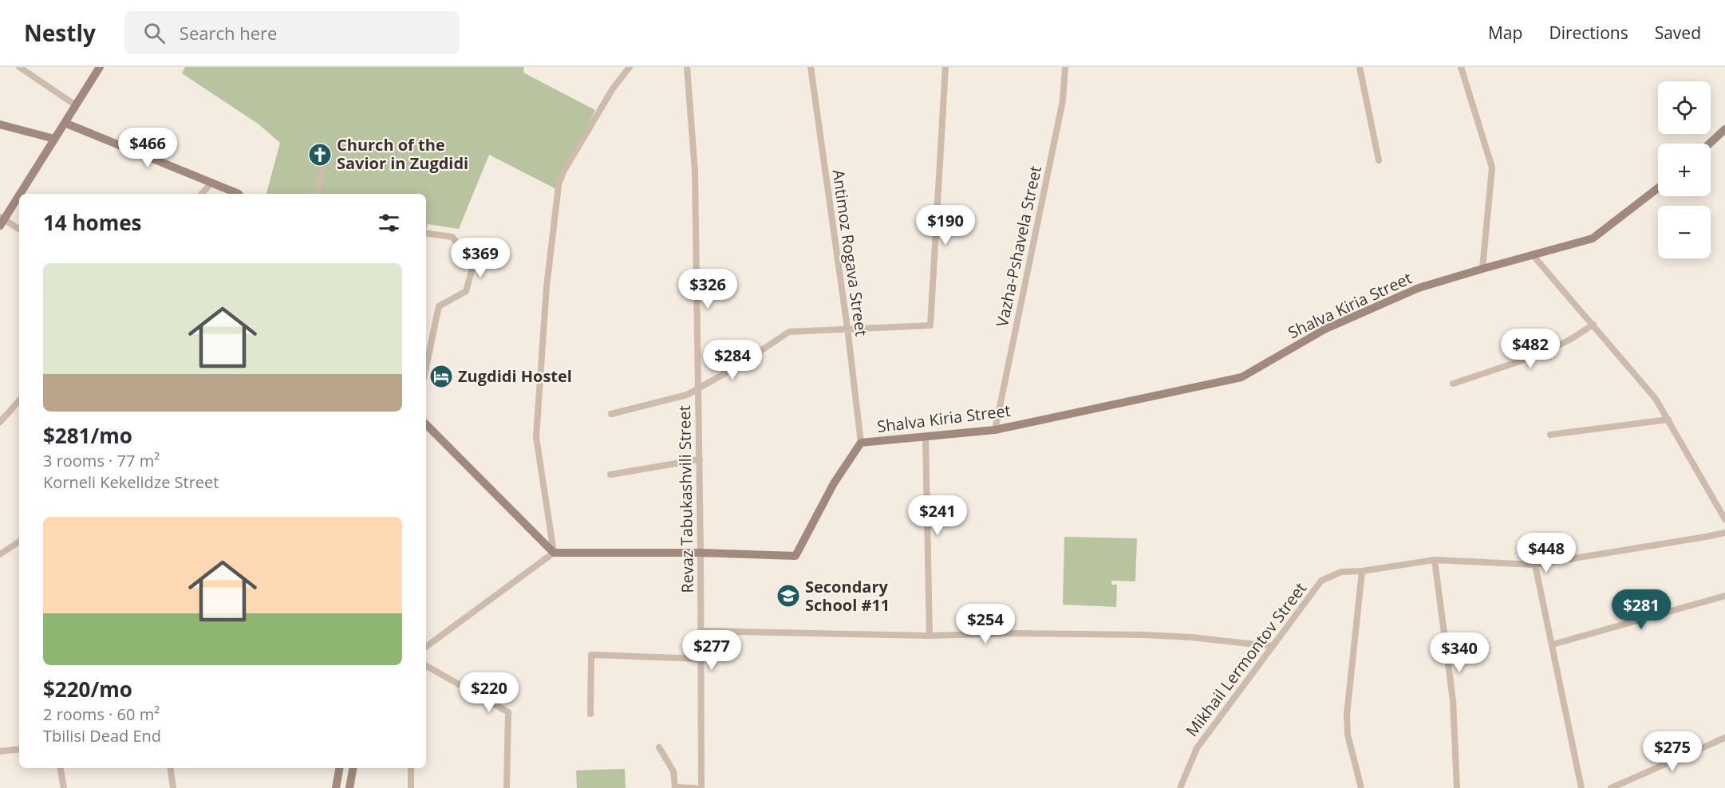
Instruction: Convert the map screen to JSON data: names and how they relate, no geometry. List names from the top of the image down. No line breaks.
{"streets":{"street":["Vazha-Pshavela Street","Antimoz Rogava Street","Shalva Kiria Street","Revaz Tabukashvili Street","Mikhail Lermontov Street"]},"crossings":[["Vazha-Pshavela Street","Shalva Kiria Street"],["Antimoz Rogava Street","Shalva Kiria Street"],["Shalva Kiria Street","Revaz Tabukashvili Street"]],"places":{"church":["Church of the Savior in Zugdidi"],"hotel":["Zugdidi Hostel"],"school or university":["Secondary School #11"]},"page":{"header":"Nestly","search":"Search here","nav":["Map","Directions","Saved"],"map_buttons":["+","−"],"price":["$466","$190","$369","$326","$482","$284","$241","$448","$281","$254","$277","$340","$220","$275"],"heading":"14 homes","list":[{"name":"$281/mo","note":"3 rooms · 77 m² · Korneli Kekelidze Street"},{"name":"$220/mo","note":"2 rooms · 60 m² · Tbilisi Dead End"}]}}
